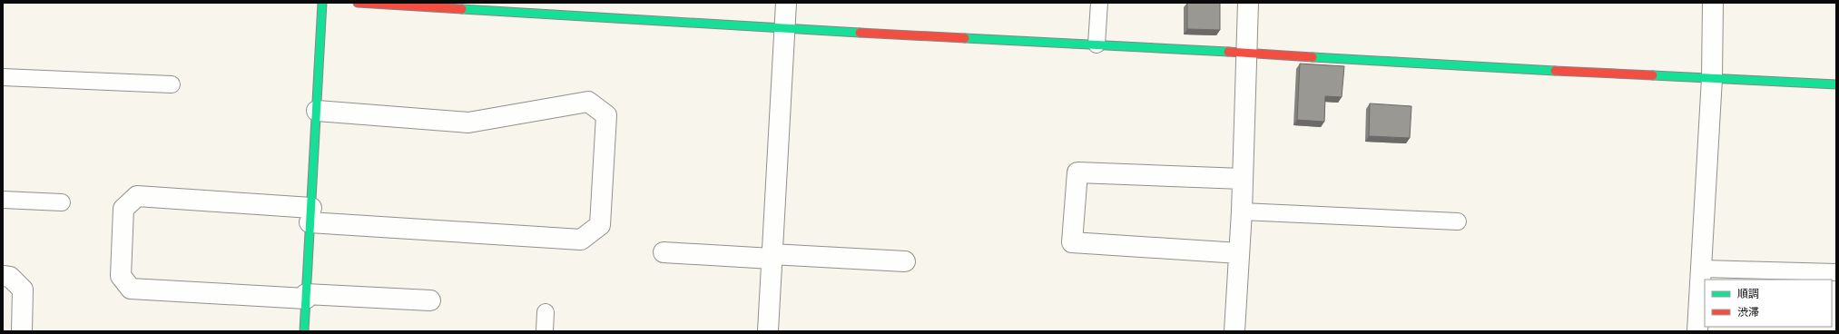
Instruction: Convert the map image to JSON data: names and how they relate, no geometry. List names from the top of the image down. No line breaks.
{"legend":["順調","渋滞"]}
